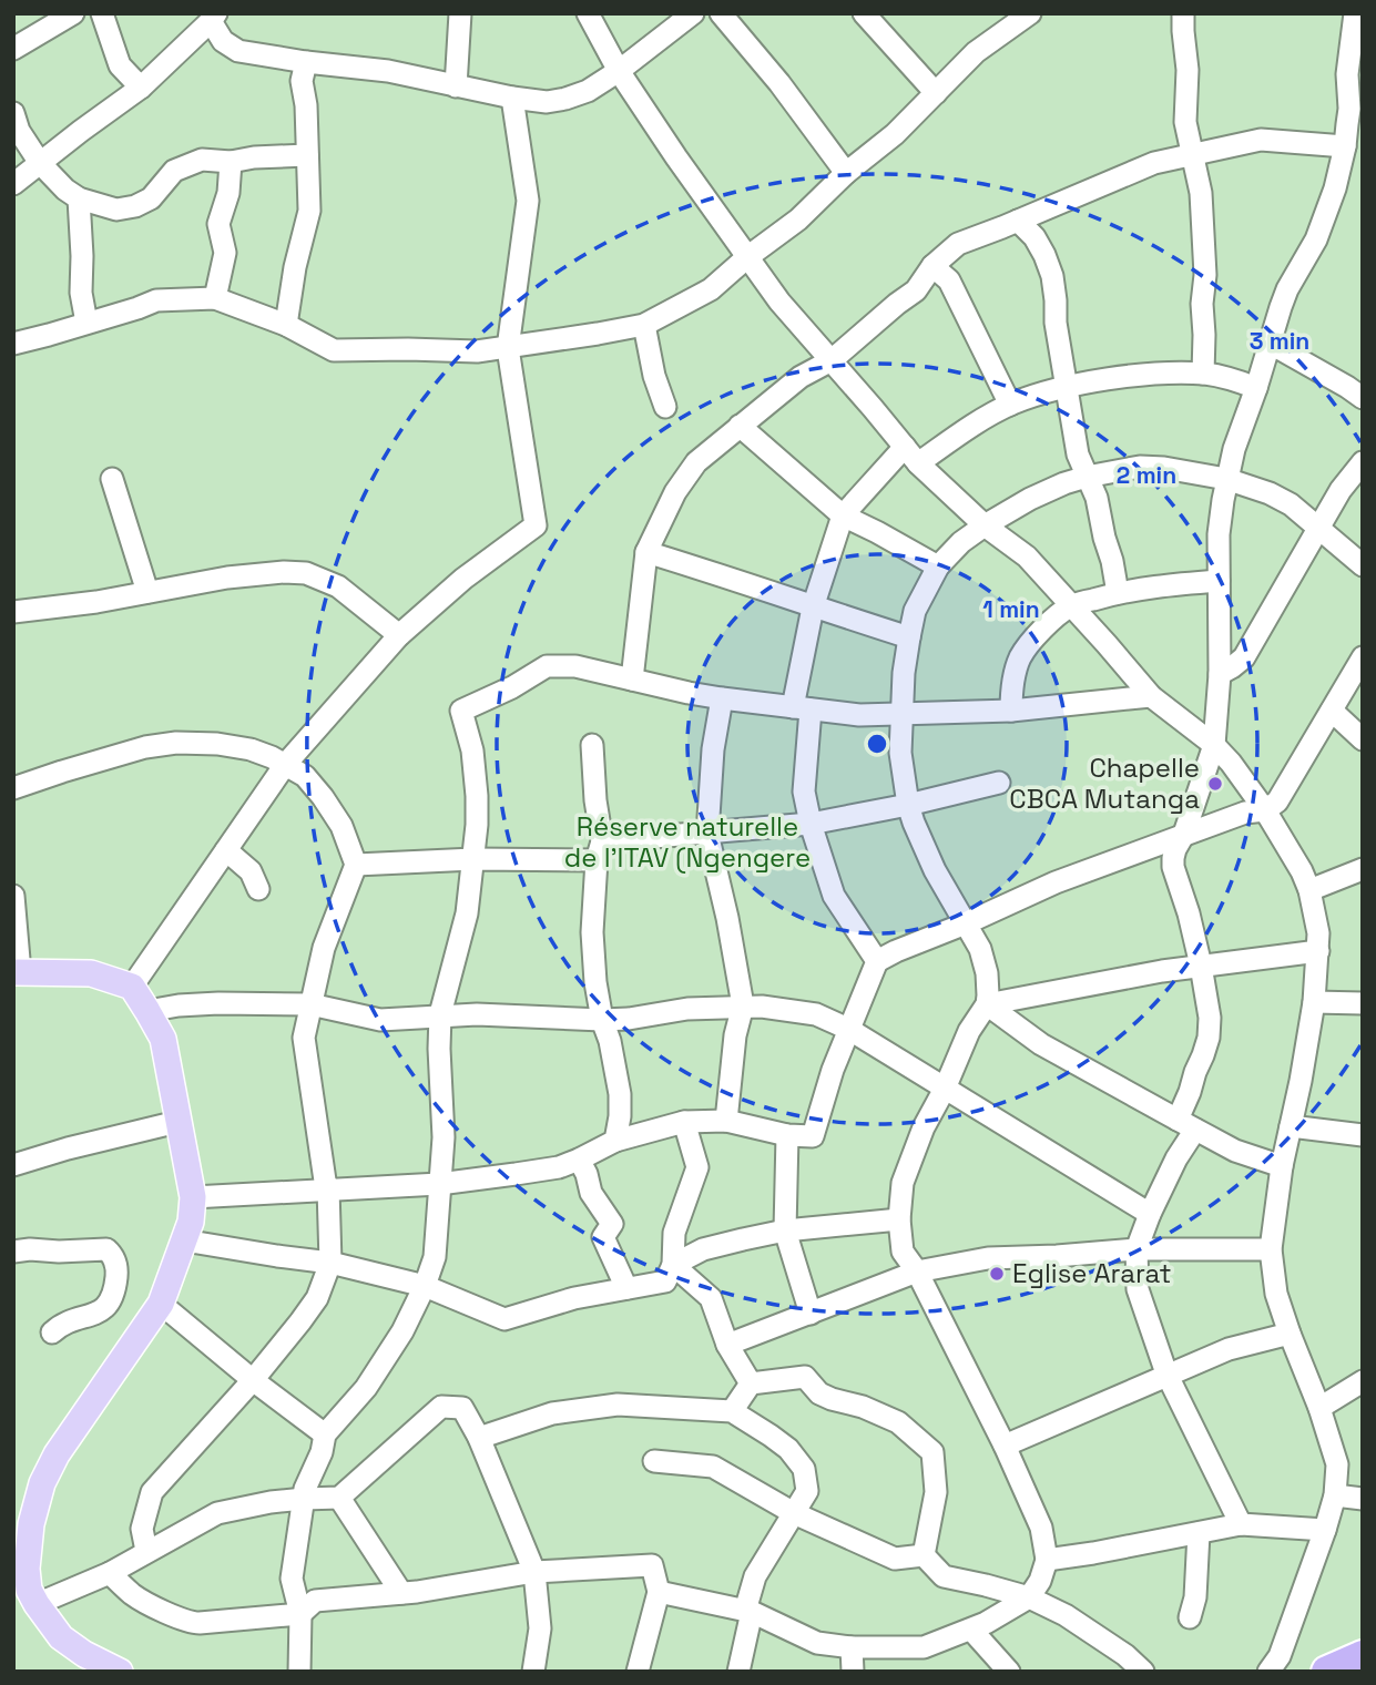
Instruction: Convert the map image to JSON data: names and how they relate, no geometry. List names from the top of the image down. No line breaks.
{"parks":["Réserve naturelle de l'ITAV (Ngengere"],"places":["Chapelle CBCA Mutanga","Eglise Ararat"],"rings":["3 min","2 min","1 min"]}
